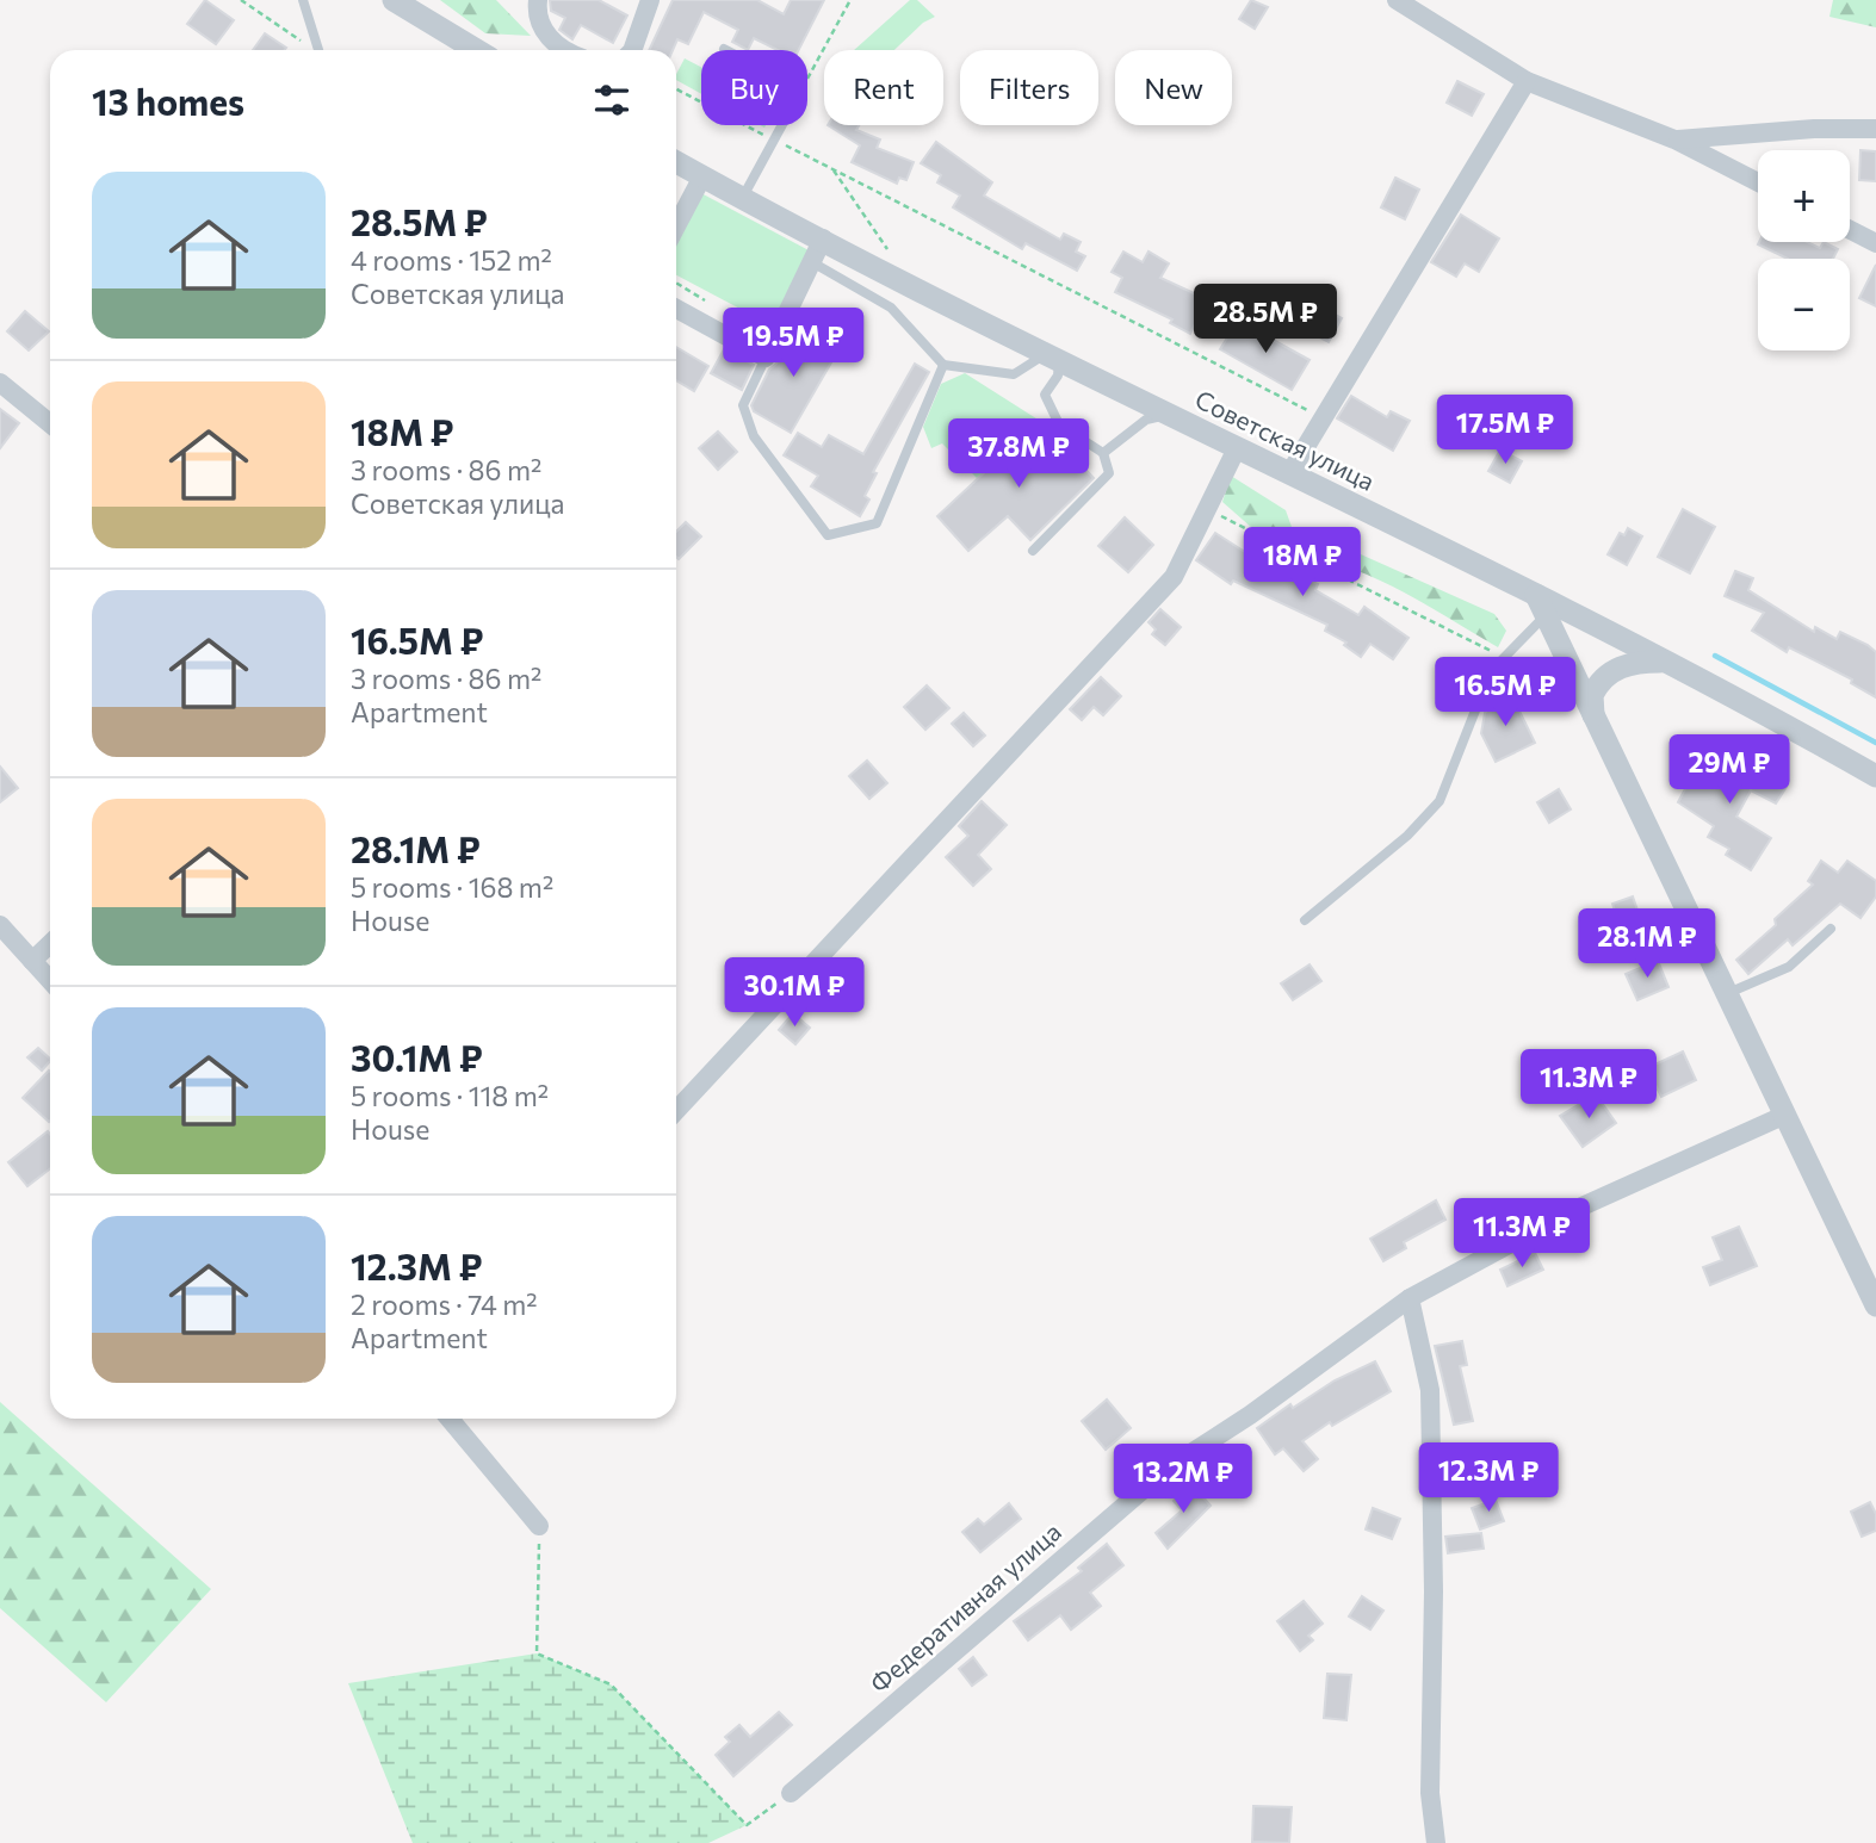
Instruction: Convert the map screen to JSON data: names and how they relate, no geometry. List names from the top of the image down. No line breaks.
{"streets":{"street":["Советская улица","Федеративная улица"]},"page":{"chip":["Buy","Rent","Filters","New"],"heading":"13 homes","map_buttons":["+","−"],"list":[{"name":"28.5M ₽","note":"4 rooms · 152 m² · Советская улица"},{"name":"18M ₽","note":"3 rooms · 86 m² · Советская улица"},{"name":"16.5M ₽","note":"3 rooms · 86 m² · Apartment"},{"name":"28.1M ₽","note":"5 rooms · 168 m² · House"},{"name":"30.1M ₽","note":"5 rooms · 118 m² · House"},{"name":"12.3M ₽","note":"2 rooms · 74 m² · Apartment"}],"price":["28.5M ₽","19.5M ₽","17.5M ₽","37.8M ₽","18M ₽","16.5M ₽","29M ₽","28.1M ₽","30.1M ₽","11.3M ₽","11.3M ₽","12.3M ₽","13.2M ₽"]}}
